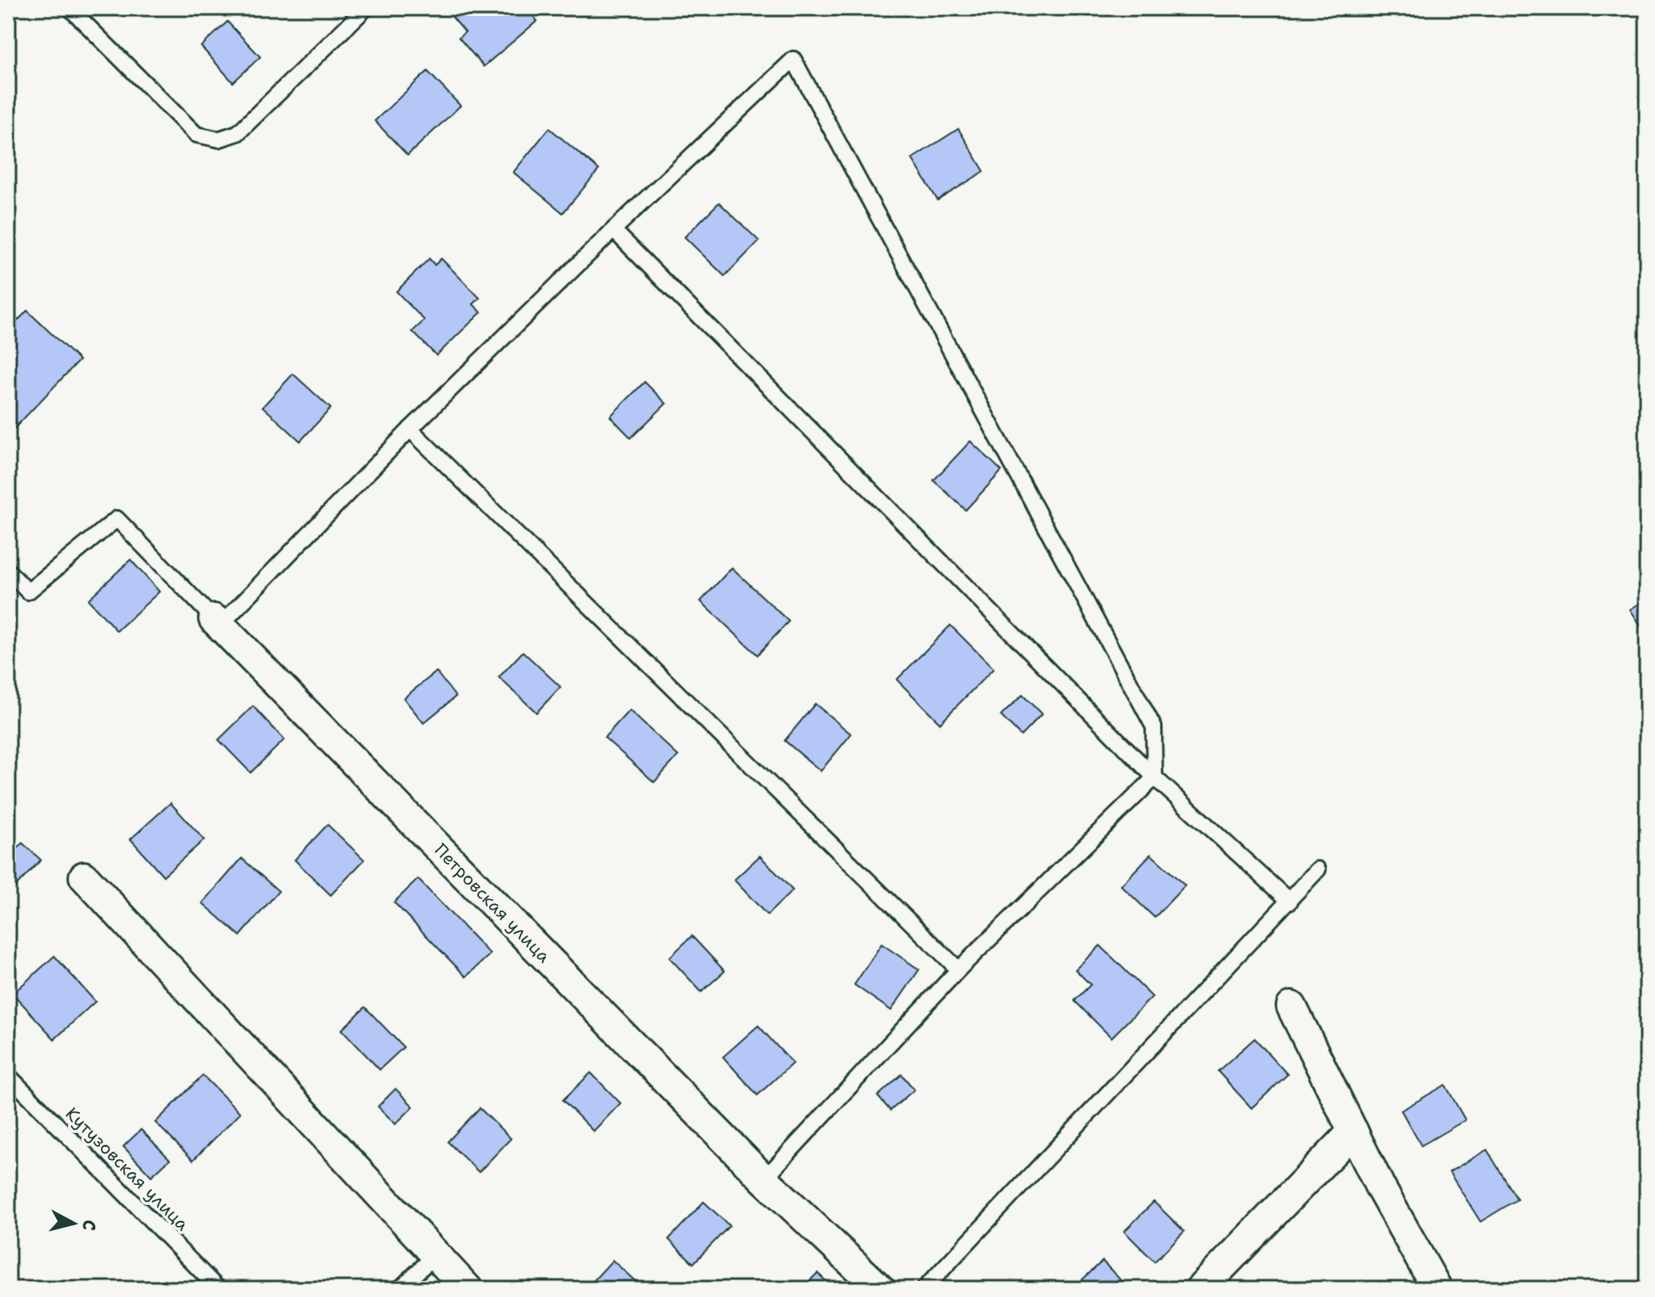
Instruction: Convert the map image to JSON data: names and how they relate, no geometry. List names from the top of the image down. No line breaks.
{"streets":{"street":["Петровская улица"],"lane":["Кутузовская улица"]},"north":"right"}
